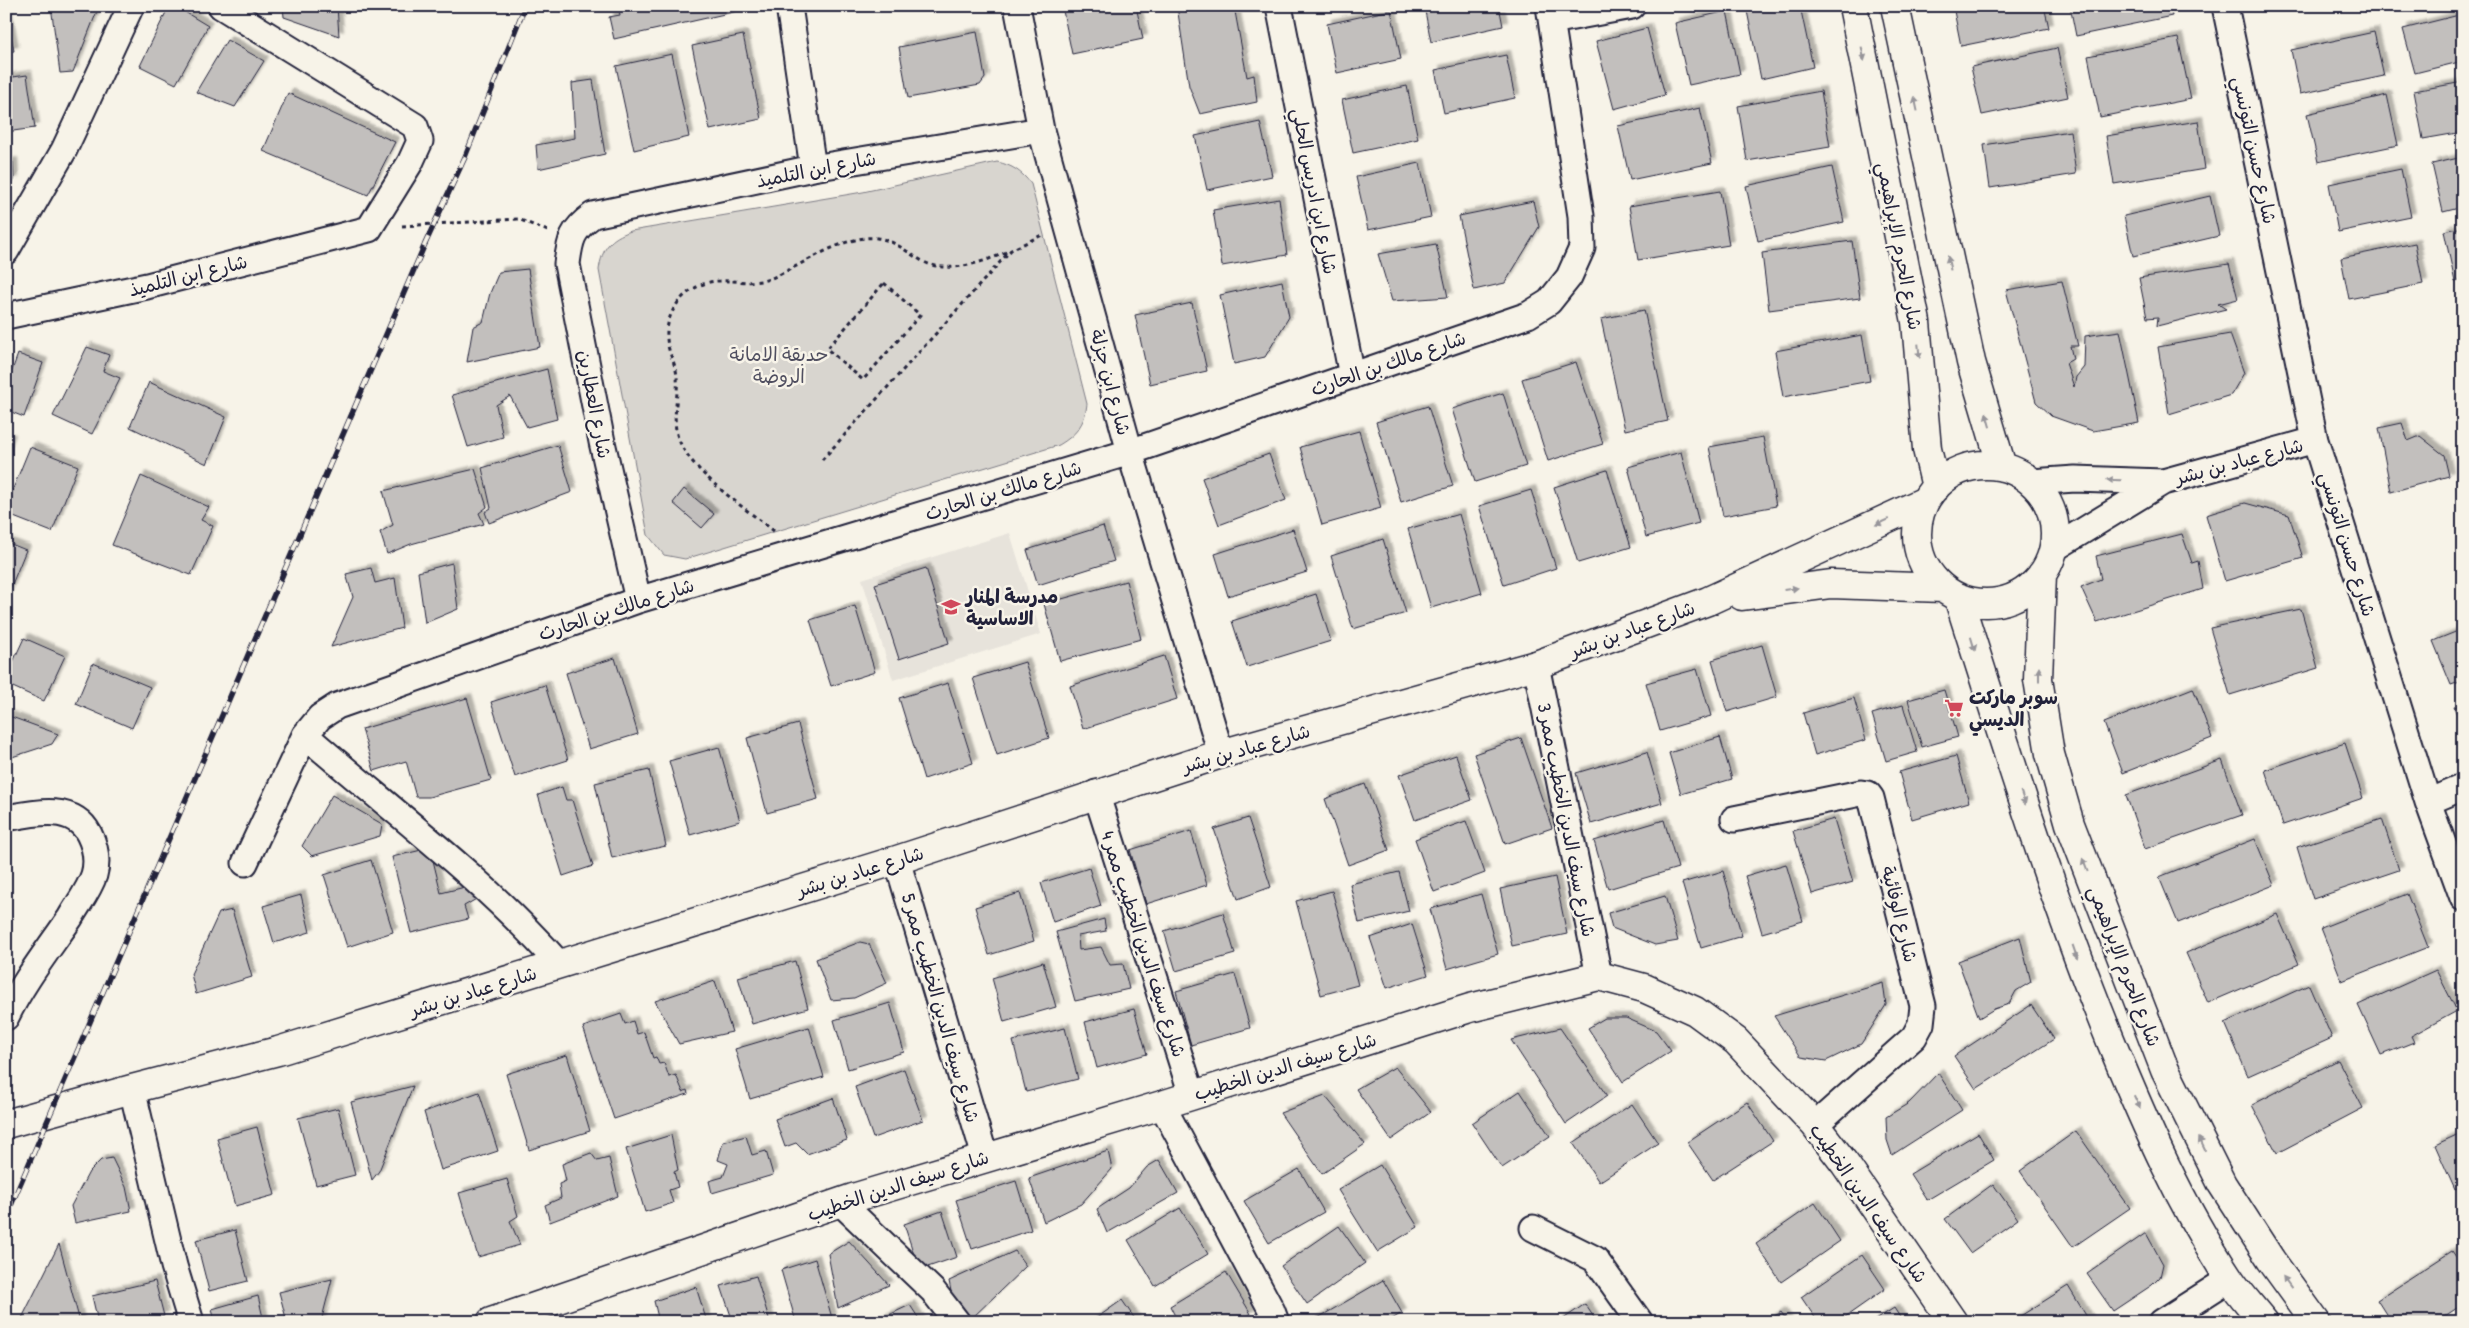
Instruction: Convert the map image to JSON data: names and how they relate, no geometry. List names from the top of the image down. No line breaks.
{"streets":{"street":["شارع حسن التونسي","شارع ابن التلميذ","شارع ابن ادريس الحلي","شارع الحرم الإبراهيمي","شارع مالك بن الحارث","شارع ابن جزلة","شارع العطارين","شارع عباد بن بشر","شارع سيف الدين الخطيب ممر 3","شارع الوفائية","شارع سيف الدين الخطيب ممر 4","شارع سيف الدين الخطيب ممر 5","شارع سيف الدين الخطيب"]},"crossings":[["شارع حسن التونسي","شارع عباد بن بشر"],["شارع ابن التلميذ","شارع ابن جزلة"],["شارع ابن التلميذ","شارع العطارين"],["شارع ابن ادريس الحلي","شارع مالك بن الحارث"],["شارع الحرم الإبراهيمي","شارع عباد بن بشر"],["شارع مالك بن الحارث","شارع ابن جزلة"],["شارع مالك بن الحارث","شارع العطارين"],["شارع ابن جزلة","شارع عباد بن بشر"],["شارع عباد بن بشر","شارع سيف الدين الخطيب ممر 3"],["شارع عباد بن بشر","شارع سيف الدين الخطيب ممر 4"],["شارع عباد بن بشر","شارع سيف الدين الخطيب ممر 5"],["شارع سيف الدين الخطيب ممر 3","شارع سيف الدين الخطيب"],["شارع الوفائية","شارع سيف الدين الخطيب"],["شارع سيف الدين الخطيب ممر 4","شارع سيف الدين الخطيب"],["شارع سيف الدين الخطيب ممر 5","شارع سيف الدين الخطيب"]],"parks":["حدبقة الامانة الروضة"],"places":{"school or university":["مدرسة المنار الاساسية"],"supermarket":["سوبر ماركت الديسي"]}}
